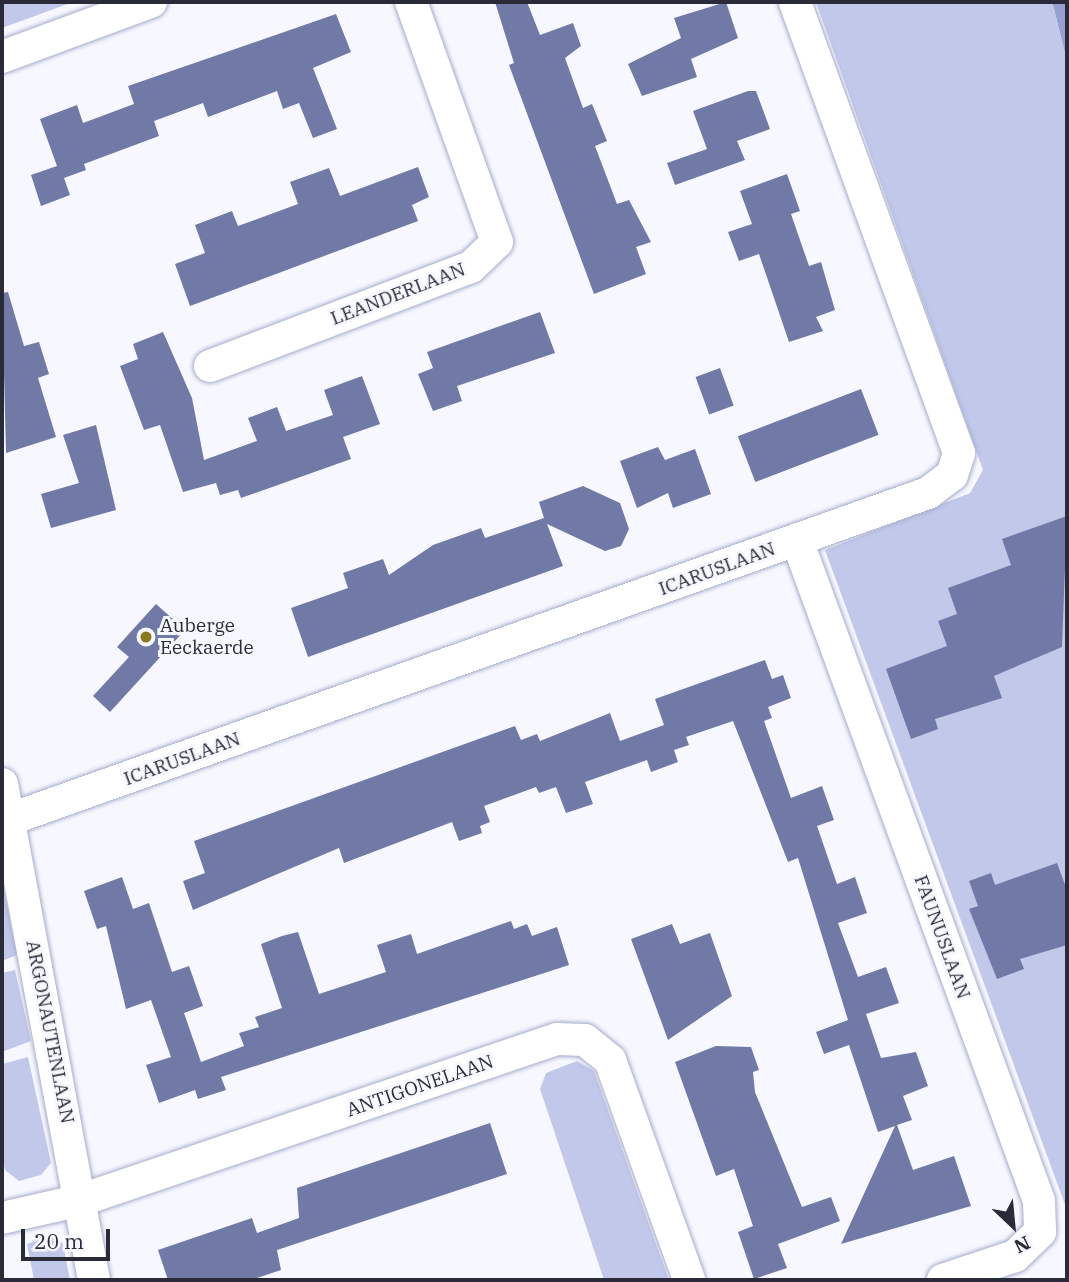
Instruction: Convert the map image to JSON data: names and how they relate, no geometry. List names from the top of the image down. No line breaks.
{"streets":{"street":["LEANDERLAAN","ICARUSLAAN","FAUNUSLAAN","ARGONAUTENLAAN","ANTIGONELAAN"]},"crossings":[["ICARUSLAAN","FAUNUSLAAN"],["ICARUSLAAN","ARGONAUTENLAAN"],["ARGONAUTENLAAN","ANTIGONELAAN"]],"places":["Auberge Eeckaerde"],"scale_bar":"20 m","north":"bottom right"}
